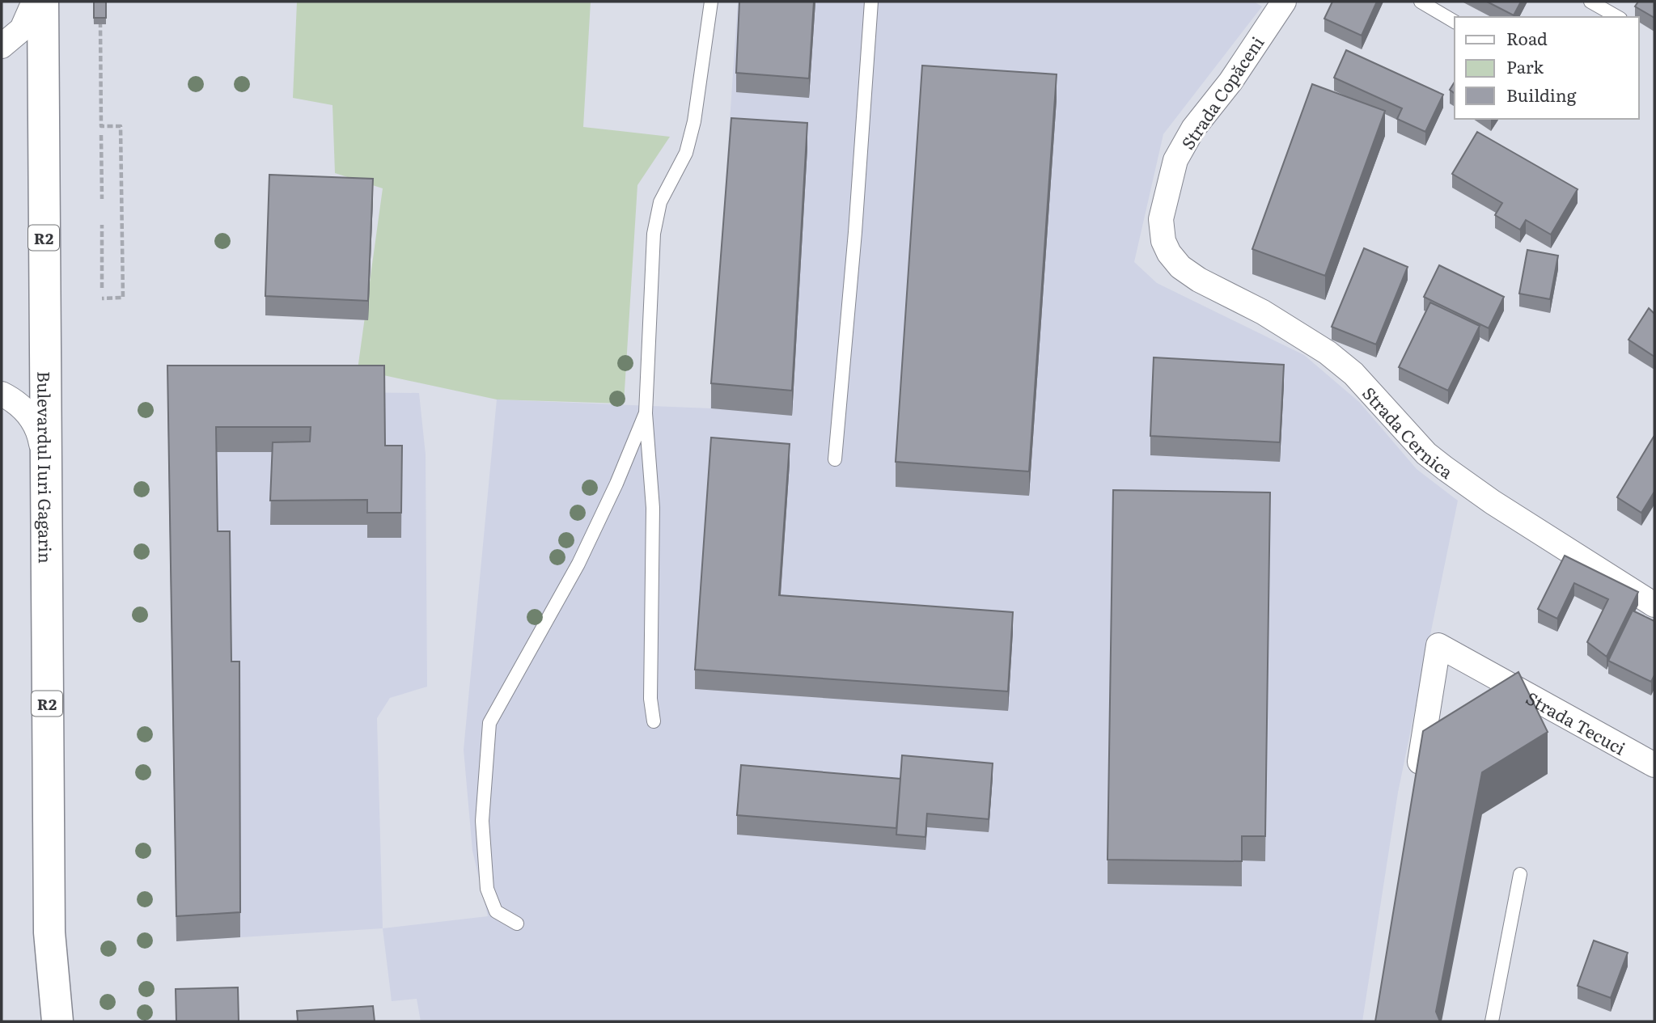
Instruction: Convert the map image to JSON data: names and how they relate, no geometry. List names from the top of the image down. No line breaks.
{"streets":{"main road":["R2","Bulevardul Iuri Gagarin"],"street":["Strada Copăceni","Strada Cernica","Strada Tecuci"]},"crossings":[["Strada Copăceni","Strada Cernica"]],"legend":["Road","Park","Building"]}
